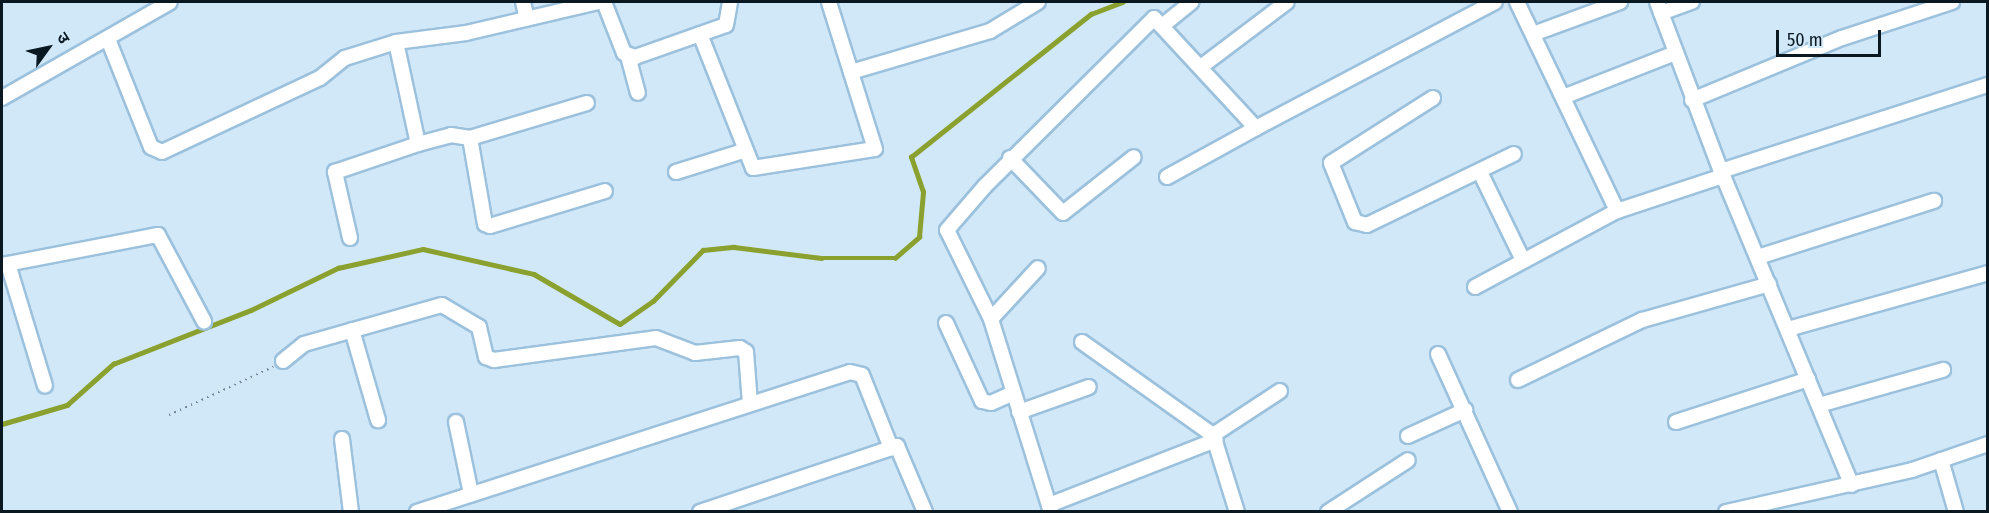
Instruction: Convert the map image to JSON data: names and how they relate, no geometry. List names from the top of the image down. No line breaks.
{"scale_bar":"50 m","north":"top right"}
